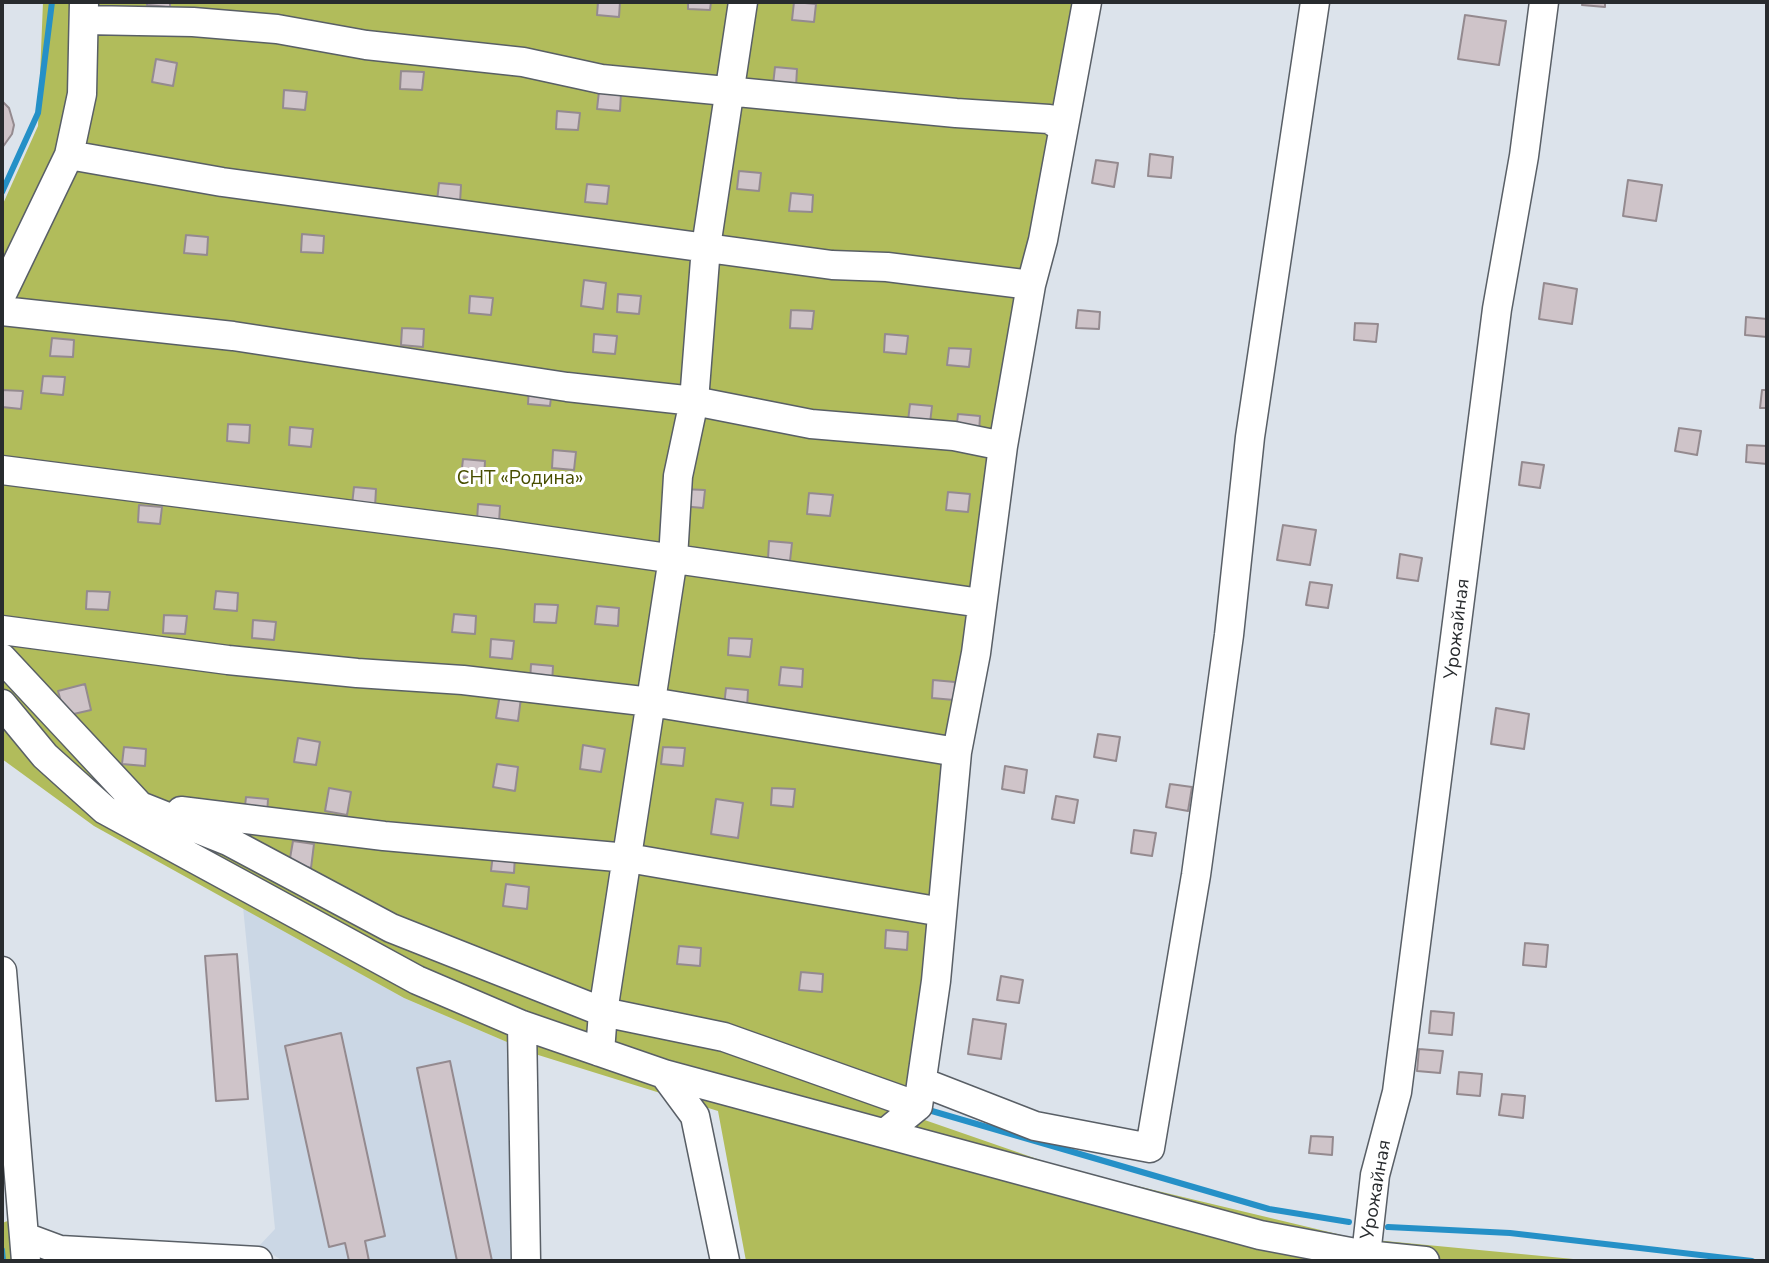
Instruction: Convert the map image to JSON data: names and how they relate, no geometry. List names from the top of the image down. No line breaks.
{"streets":{"street":["Урожайная"]},"parks":["СНТ «Родина»"]}
